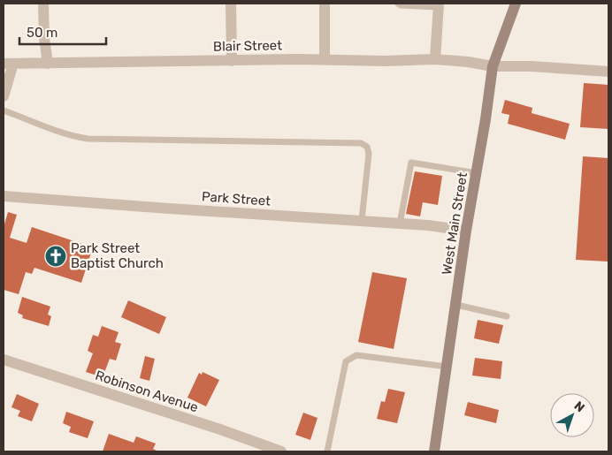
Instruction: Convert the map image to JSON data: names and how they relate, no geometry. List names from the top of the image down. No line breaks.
{"streets":{"main road":["West Main Street"],"street":["Blair Street","Park Street","Robinson Avenue"]},"crossings":[["Blair Street","West Main Street"],["Park Street","West Main Street"]],"places":{"church":["Park Street Baptist Church"]},"scale_bar":"50 m","north":"top right"}
